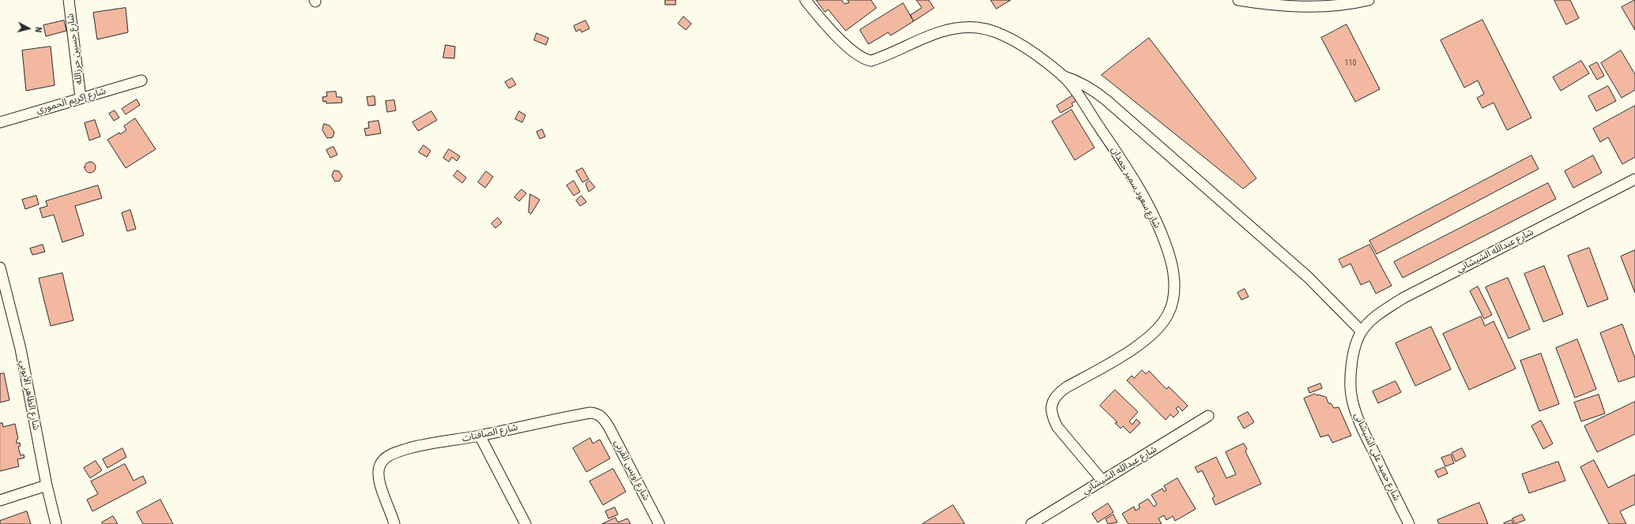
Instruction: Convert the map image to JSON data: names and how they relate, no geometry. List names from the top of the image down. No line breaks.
{"streets":{"street":["شارع حسين حرزالله","شارع إكريم الحموري","شارع سعود سمير حمدان","شارع عبدالله الشيشاني","شارع الظاهر الأيوبي","شارع الصافنات","شارع حميد علي الشيشاني","شارع أويس القرني"]},"crossings":[["شارع حسين حرزالله","شارع إكريم الحموري"],["شارع سعود سمير حمدان","شارع عبدالله الشيشاني"],["شارع سعود سمير حمدان","شارع حميد علي الشيشاني"],["شارع عبدالله الشيشاني","شارع حميد علي الشيشاني"],["شارع الصافنات","شارع أويس القرني"]],"house_numbers":["110"],"north":"right"}
